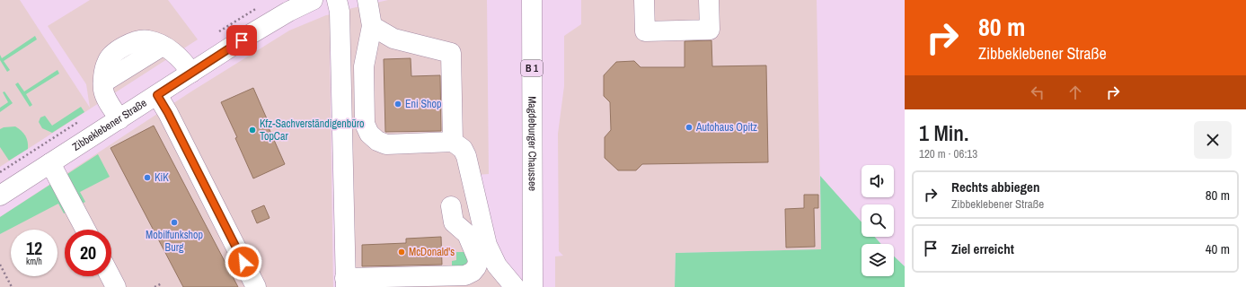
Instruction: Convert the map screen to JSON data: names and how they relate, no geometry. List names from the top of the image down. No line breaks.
{"streets":{"street":["B 1","Zibbeklebener Straße","Magdeburger Chaussee"]},"places":["Eni Shop","Autohaus Opitz","Kfz-Sachverständigenbüro TopCar","KiK","Mobilfunkshop Burg","McDonald's"],"page":{"turn":["80 m","Zibbeklebener Straße"],"heading":["1 Min.","120 m · 06:13"],"list":[{"name":"Rechts abbiegen","note":"Zibbeklebener Straße","value":"80 m"},{"name":"Ziel erreicht","value":"40 m"}],"speed":"12 km/h","limit":"20"}}
